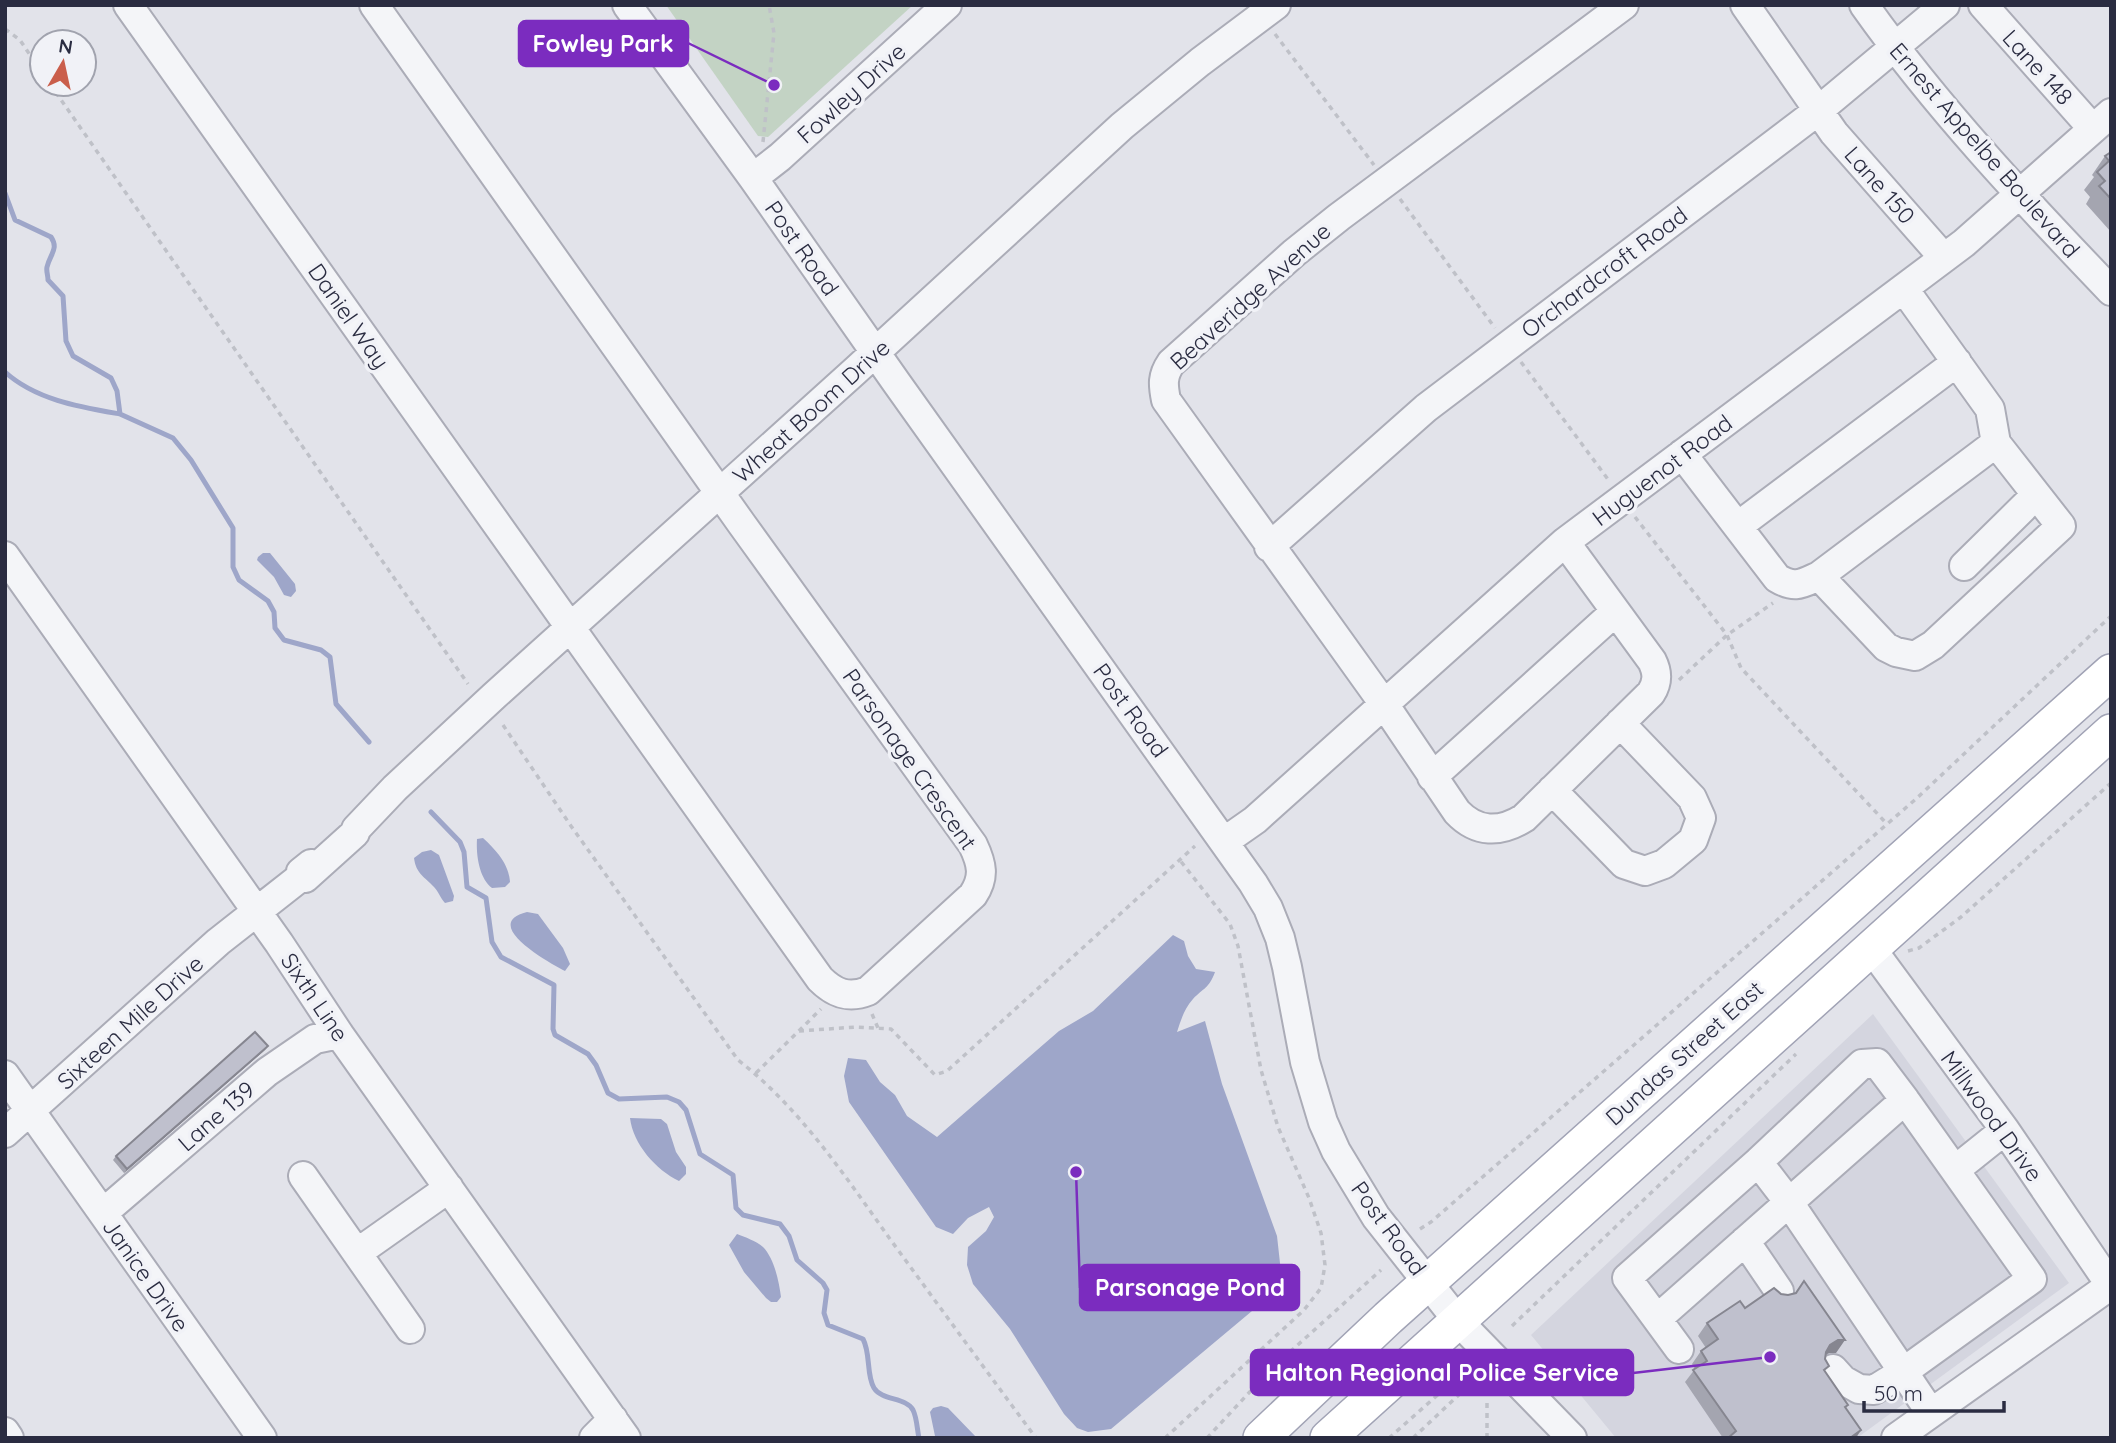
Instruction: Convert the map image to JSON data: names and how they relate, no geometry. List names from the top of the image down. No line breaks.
{"streets":{"main road":["Dundas Street East"],"street":["Lane 148","Fowley Drive","Ernest Appelbe Boulevard","Lane 150","Post Road","Orchardcroft Road","Beaveridge Avenue","Daniel Way","Wheat Boom Drive","Huguenot Road","Parsonage Crescent","Sixth Line","Sixteen Mile Drive","Lane 139","Millwood Drive","Janice Drive"]},"crossings":[["Lane 148","Huguenot Road"],["Fowley Drive","Post Road"],["Ernest Appelbe Boulevard","Orchardcroft Road"],["Ernest Appelbe Boulevard","Huguenot Road"],["Lane 150","Orchardcroft Road"],["Lane 150","Huguenot Road"],["Post Road","Wheat Boom Drive"],["Post Road","Huguenot Road"],["Post Road","Dundas Street East"],["Orchardcroft Road","Beaveridge Avenue"],["Beaveridge Avenue","Huguenot Road"],["Daniel Way","Wheat Boom Drive"],["Daniel Way","Parsonage Crescent"],["Wheat Boom Drive","Parsonage Crescent"],["Wheat Boom Drive","Sixth Line"],["Wheat Boom Drive","Sixteen Mile Drive"],["Sixth Line","Sixteen Mile Drive"],["Sixth Line","Lane 139"],["Sixteen Mile Drive","Janice Drive"],["Dundas Street East","Millwood Drive"],["Lane 139","Janice Drive"]],"places":["Fowley Park","Parsonage Pond","Halton Regional Police Service"],"scale_bar":"50 m","north":"top"}
